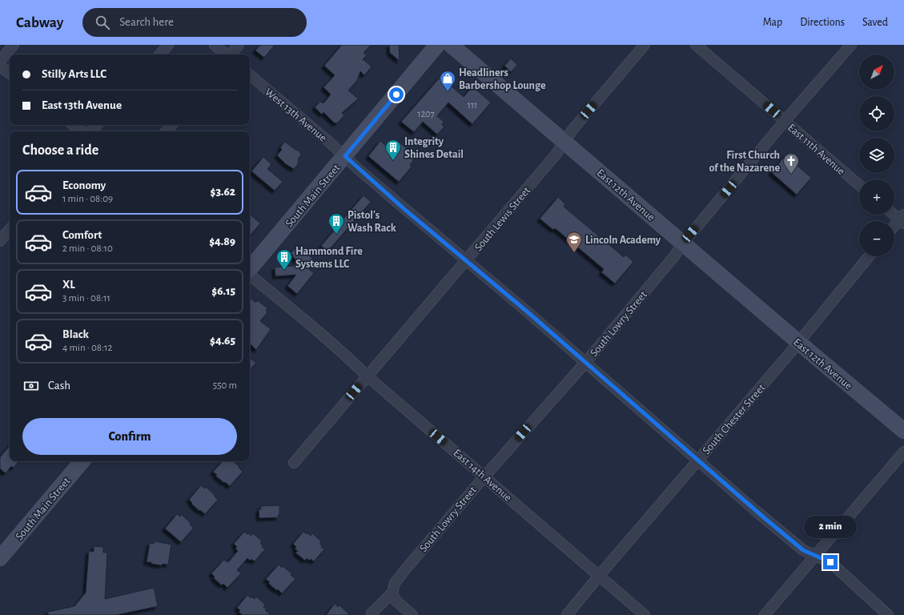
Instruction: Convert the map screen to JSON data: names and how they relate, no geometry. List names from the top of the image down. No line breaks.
{"streets":{"main road":["East 12th Avenue","South Main Street"],"street":["West 13th Avenue","East 11th Avenue","South Lewis Street","South Lowry Street","South Chester Street","East 14th Avenue"]},"crossings":[["West 13th Avenue","South Main Street"],["West 13th Avenue","South Lewis Street"],["West 13th Avenue","South Lowry Street"],["West 13th Avenue","South Chester Street"],["East 11th Avenue","South Lowry Street"],["East 12th Avenue","South Lewis Street"],["East 12th Avenue","South Lowry Street"],["East 12th Avenue","South Chester Street"],["South Lewis Street","East 14th Avenue"],["South Lowry Street","East 14th Avenue"],["South Chester Street","East 14th Avenue"]],"places":{"shop":["Headliners Barbershop Lounge"],"building":["Integrity Shines Detail","Pistol's Wash Rack","Hammond Fire Systems LLC"],"church":["First Church of the Nazarene"],"school or university":["Lincoln Academy"]},"house_numbers":["111","1207"],"north":"top right","page":{"header":"Cabway","search":"Search here","nav":["Map","Directions","Saved"],"map_buttons":["+","−"],"banner":["Stilly Arts LLC","East 13th Avenue"],"heading":"Choose a ride","list":[{"name":"Economy","note":"1 min · 08:09","value":"$3.62"},{"name":"Comfort","note":"2 min · 08:10","value":"$4.89"},{"name":"XL","note":"3 min · 08:11","value":"$6.15"},{"name":"Black","note":"4 min · 08:12","value":"$4.65"}],"pay":["Cash","550 m"],"buttons":"Confirm","bubble":"2 min"}}
